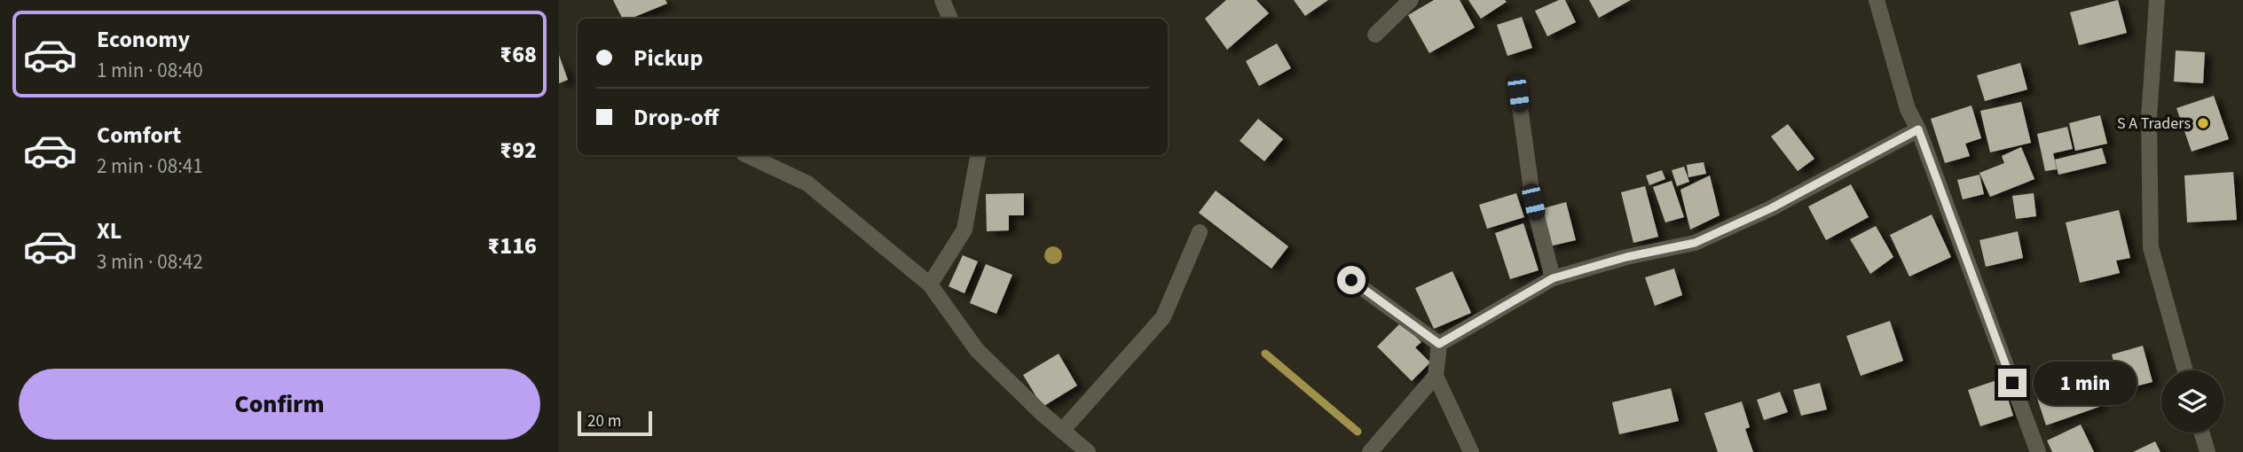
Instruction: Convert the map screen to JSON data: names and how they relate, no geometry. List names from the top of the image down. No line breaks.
{"places":["S A Traders"],"scale_bar":"20 m","page":{"list":[{"name":"Economy","note":"1 min · 08:40","value":"₹68"},{"name":"Comfort","note":"2 min · 08:41","value":"₹92"},{"name":"XL","note":"3 min · 08:42","value":"₹116"}],"banner":["Pickup","Drop-off"],"buttons":"Confirm","bubble":"1 min","scale":"20 m"}}
